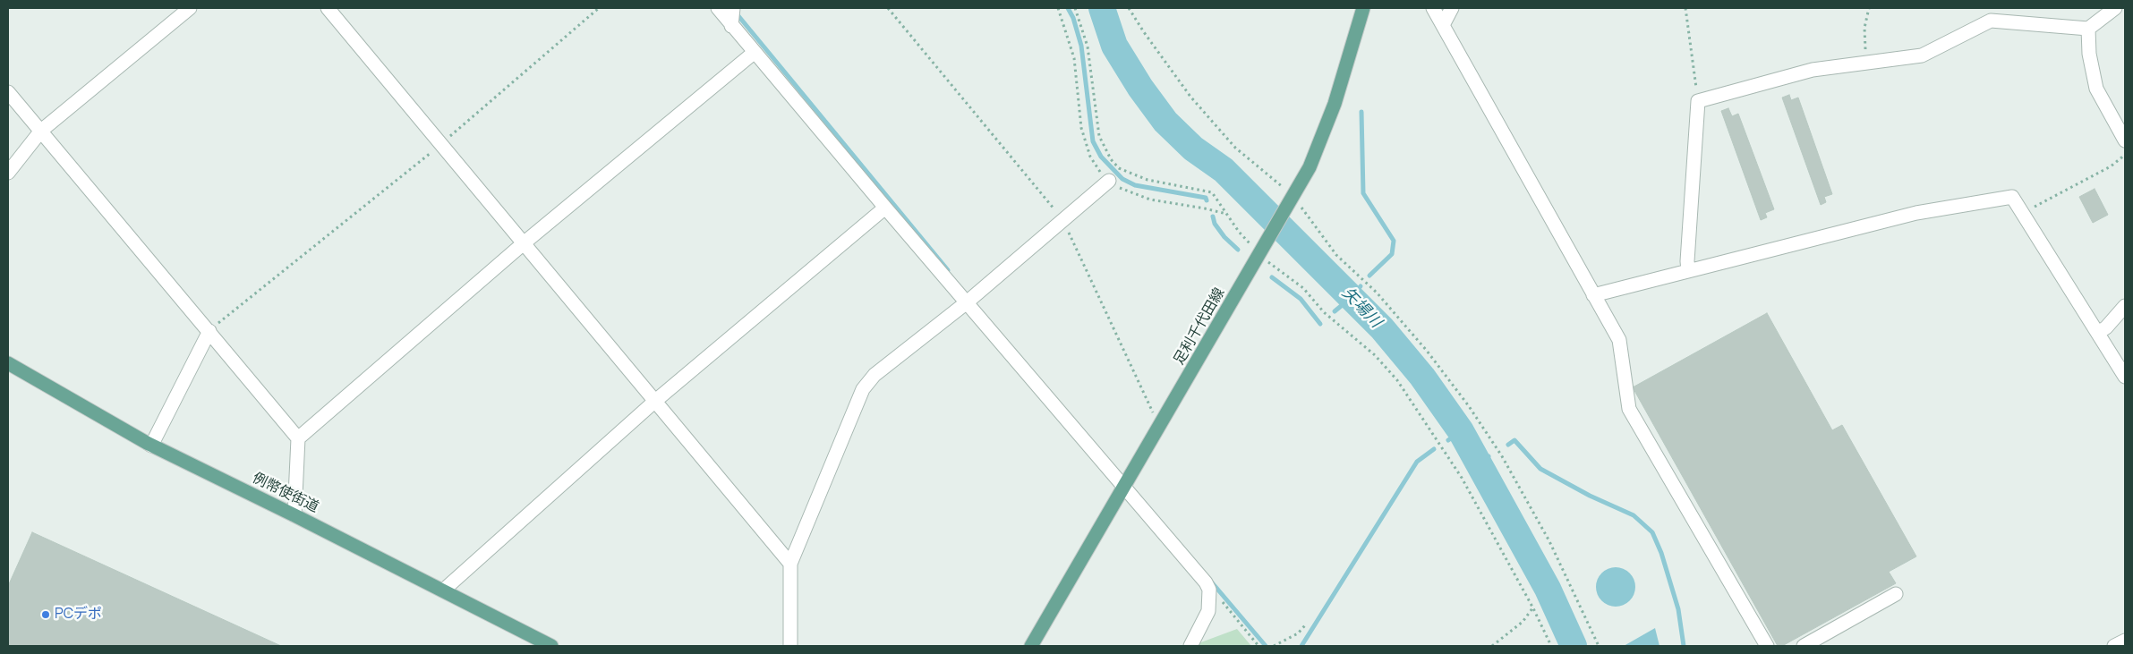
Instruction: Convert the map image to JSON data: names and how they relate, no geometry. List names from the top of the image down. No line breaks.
{"streets":{"main road":["足利千代田線","例幣使街道"]},"water":["矢場川"],"places":["PCデポ"]}
